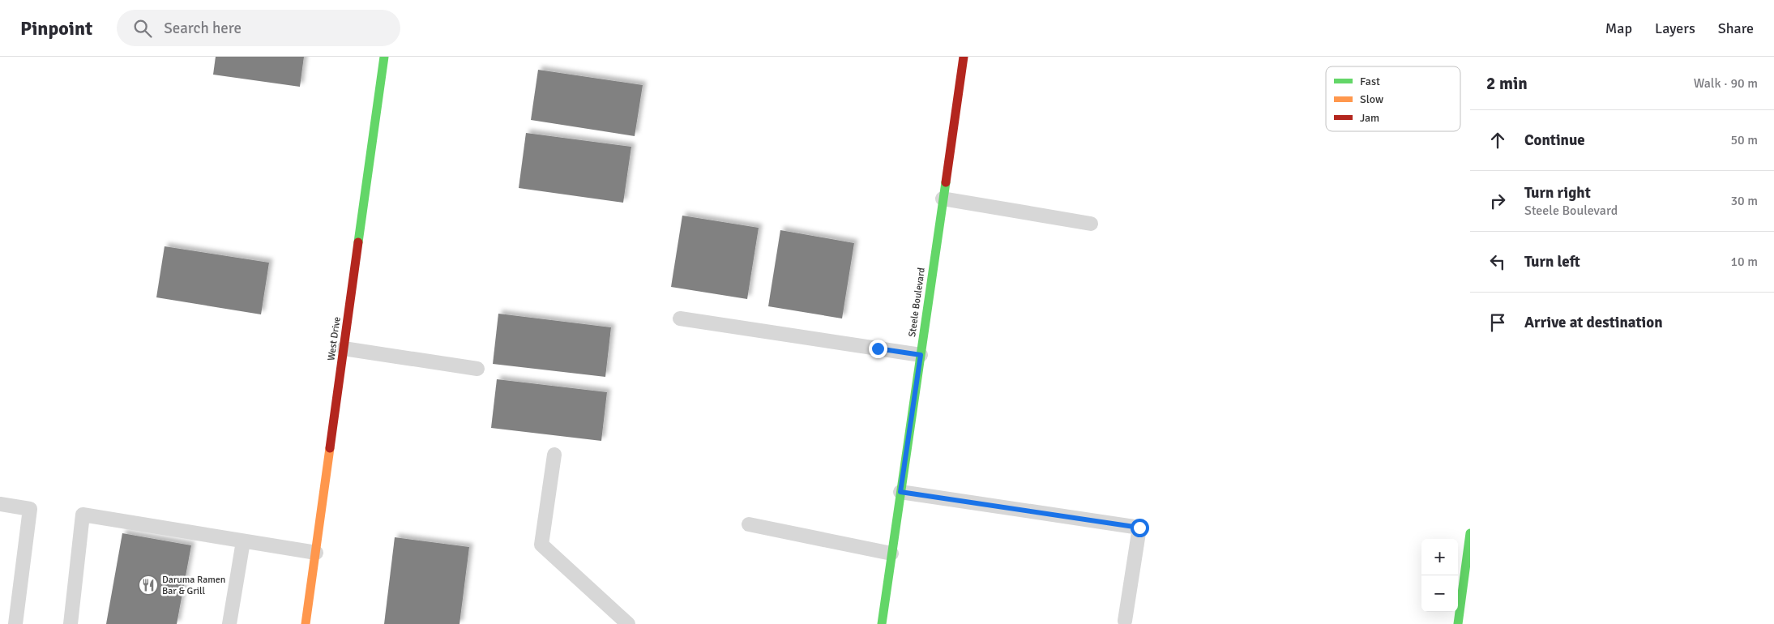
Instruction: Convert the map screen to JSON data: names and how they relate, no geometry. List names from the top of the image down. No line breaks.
{"streets":{"street":["Steele Boulevard","West Drive"]},"places":{"restaurant":["Daruma Ramen Bar & Grill"]},"legend":["Fast","Slow","Jam"],"page":{"header":"Pinpoint","search":"Search here","nav":["Map","Layers","Share"],"heading":["2 min","Walk · 90 m"],"list":[["Continue","50 m"],["Turn right","Steele Boulevard","30 m"],["Turn left","10 m"],"Arrive at destination"],"map_buttons":["+","−"]}}
